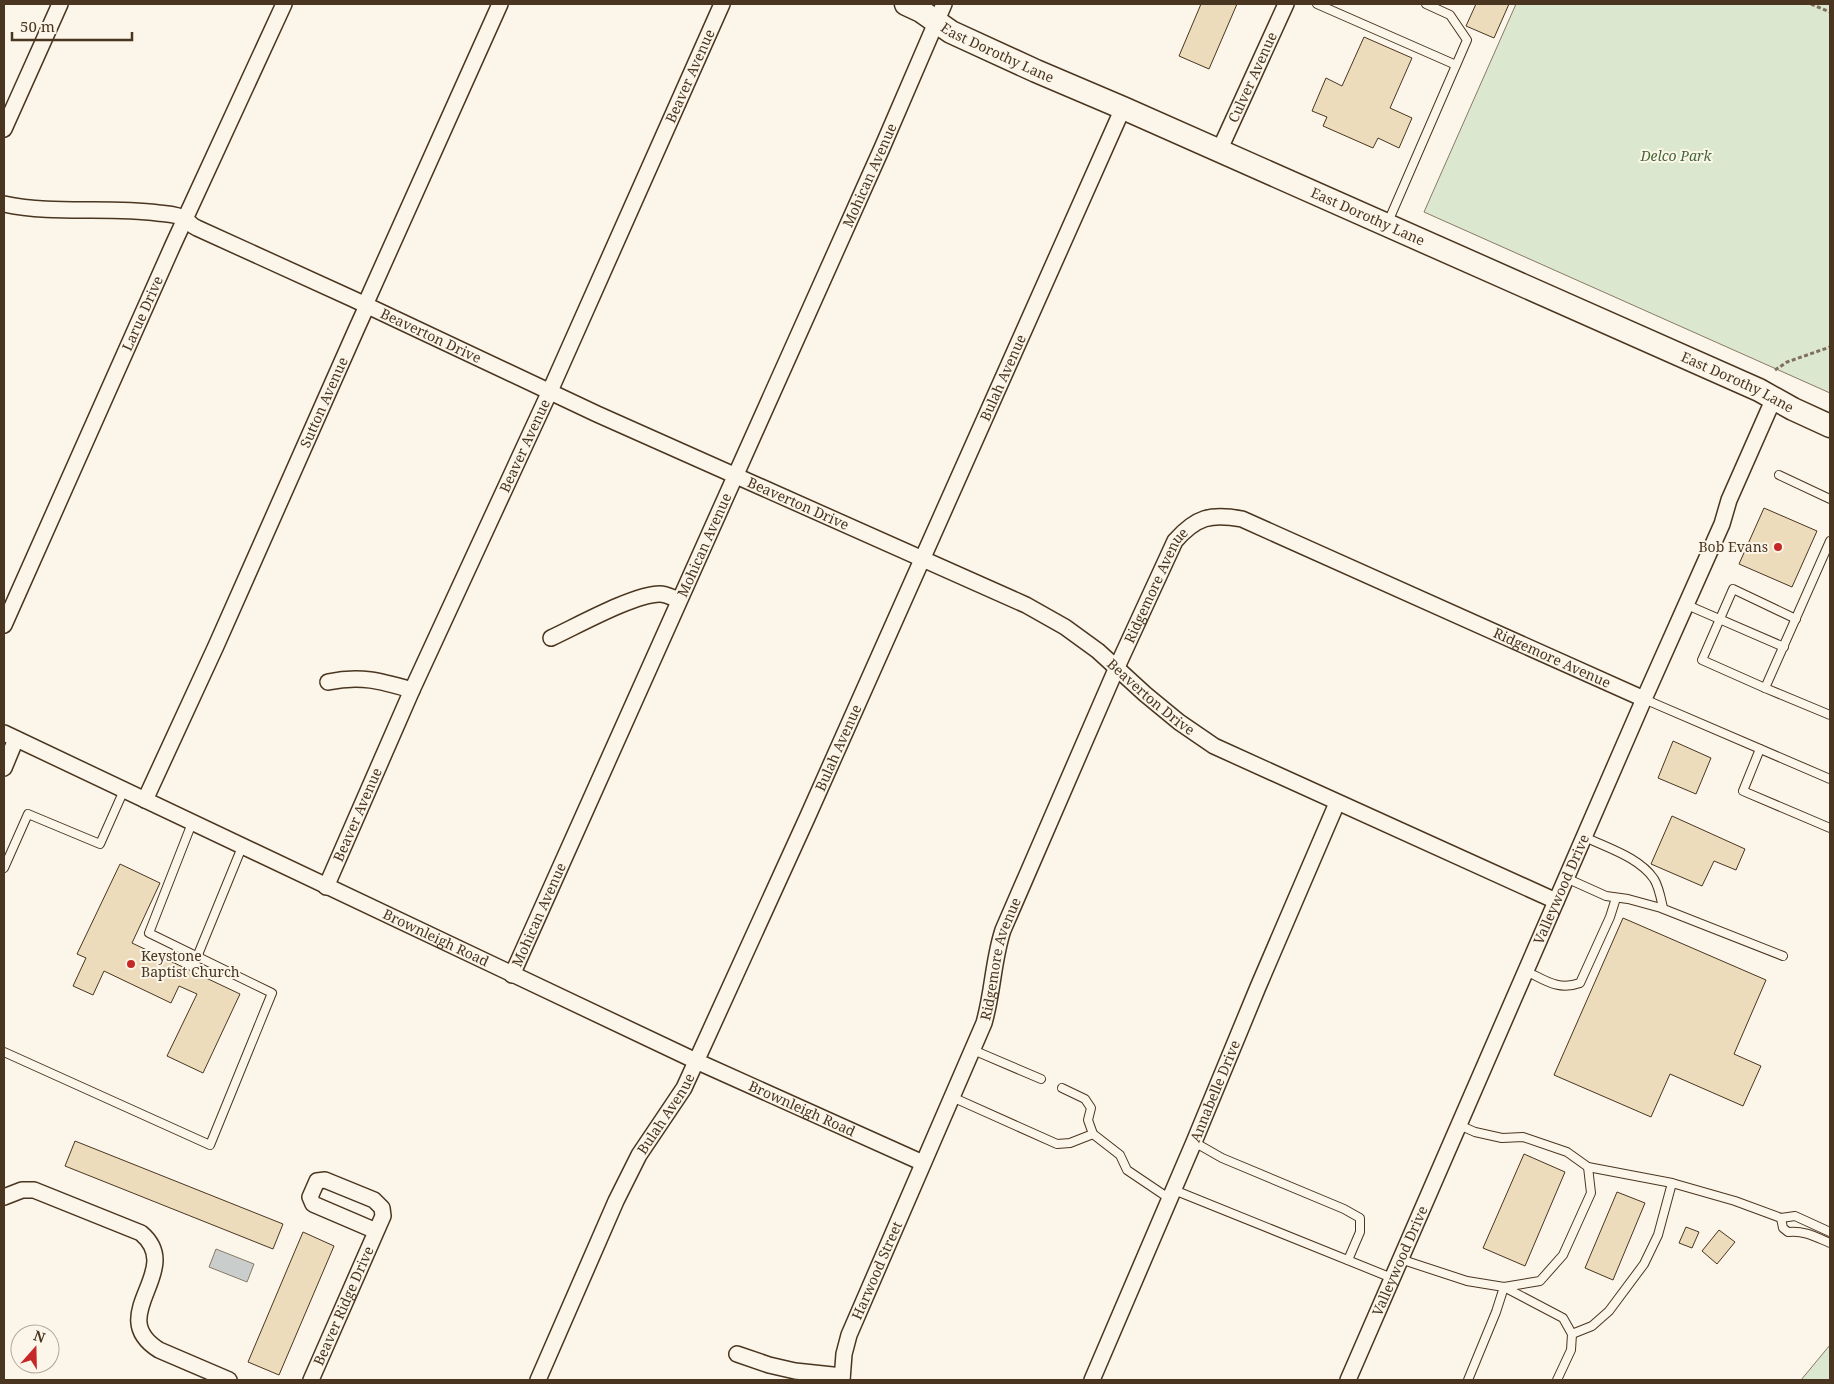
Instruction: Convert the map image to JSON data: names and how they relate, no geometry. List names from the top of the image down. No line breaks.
{"streets":{"main road":["East Dorothy Lane"],"street":["Beaver Avenue","Culver Avenue","Mohican Avenue","Larue Drive","Beaverton Drive","Bulah Avenue","Sutton Avenue","Ridgemore Avenue","Valleywood Drive","Brownleigh Road","Annabelle Drive","Harwood Street","Beaver Ridge Drive"]},"crossings":[["East Dorothy Lane","Culver Avenue"],["East Dorothy Lane","Mohican Avenue"],["East Dorothy Lane","Bulah Avenue"],["East Dorothy Lane","Valleywood Drive"],["Beaver Avenue","Beaverton Drive"],["Beaver Avenue","Brownleigh Road"],["Mohican Avenue","Beaverton Drive"],["Mohican Avenue","Brownleigh Road"],["Larue Drive","Beaverton Drive"],["Beaverton Drive","Bulah Avenue"],["Beaverton Drive","Sutton Avenue"],["Beaverton Drive","Ridgemore Avenue"],["Beaverton Drive","Valleywood Drive"],["Beaverton Drive","Annabelle Drive"],["Bulah Avenue","Brownleigh Road"],["Sutton Avenue","Brownleigh Road"],["Ridgemore Avenue","Valleywood Drive"],["Ridgemore Avenue","Brownleigh Road"],["Ridgemore Avenue","Harwood Street"],["Brownleigh Road","Harwood Street"]],"parks":["Delco Park"],"places":["Bob Evans","Keystone Baptist Church"],"scale_bar":"50 m","north":"top"}
